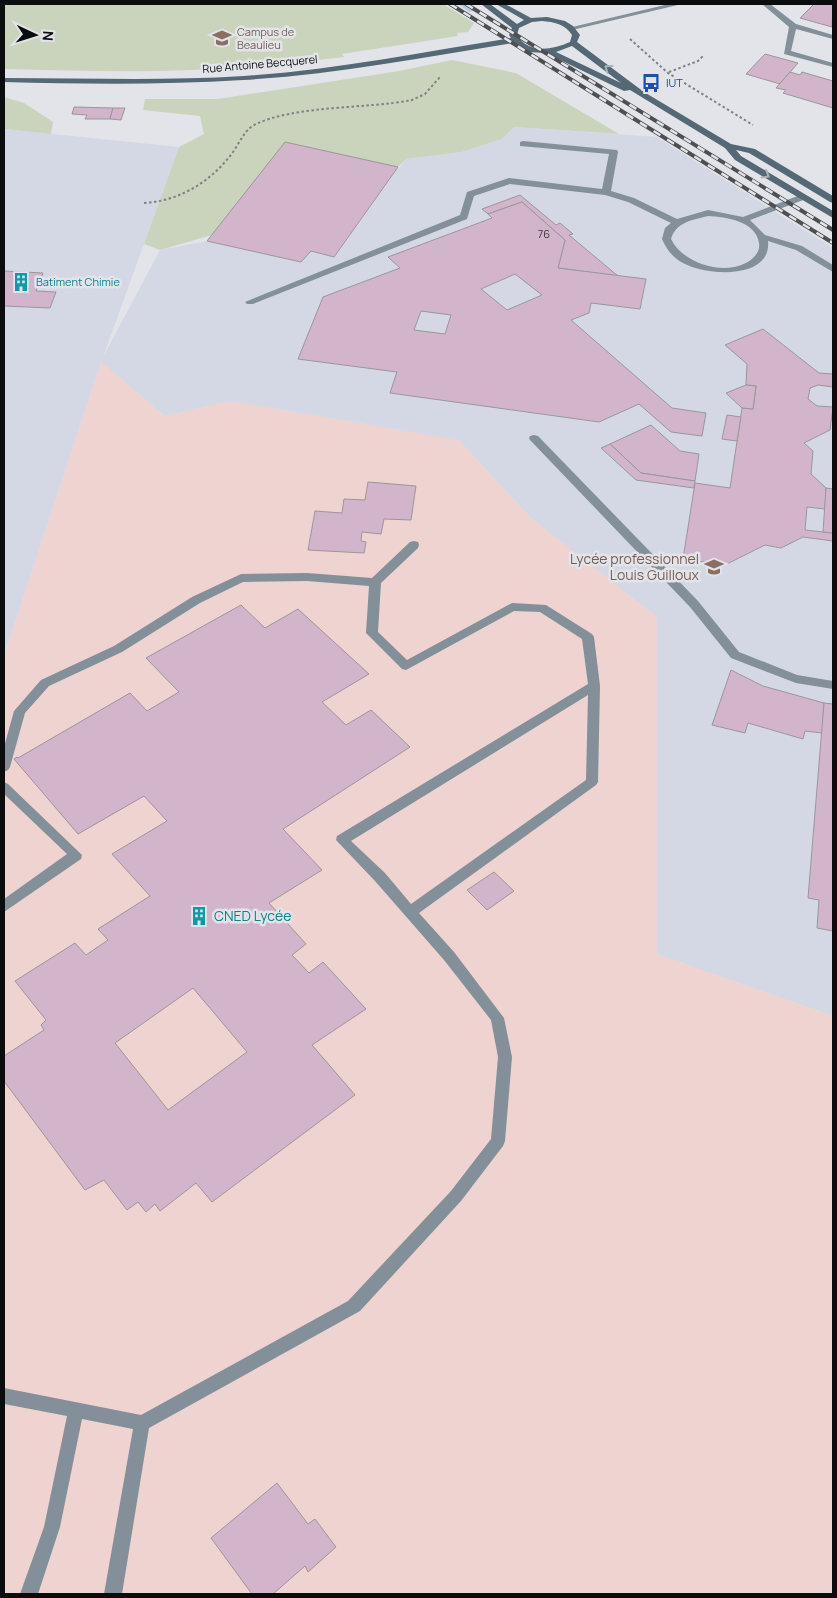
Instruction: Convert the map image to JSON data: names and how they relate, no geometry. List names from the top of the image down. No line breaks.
{"streets":{"main road":["Rue Antoine Becquerel"]},"places":{"school or university":["Campus de Beaulieu","Lycée professionnel Louis Guilloux"],"bus stop":["IUT"],"building":["Batiment Chimie","CNED Lycée"]},"house_numbers":["76"],"north":"right"}
